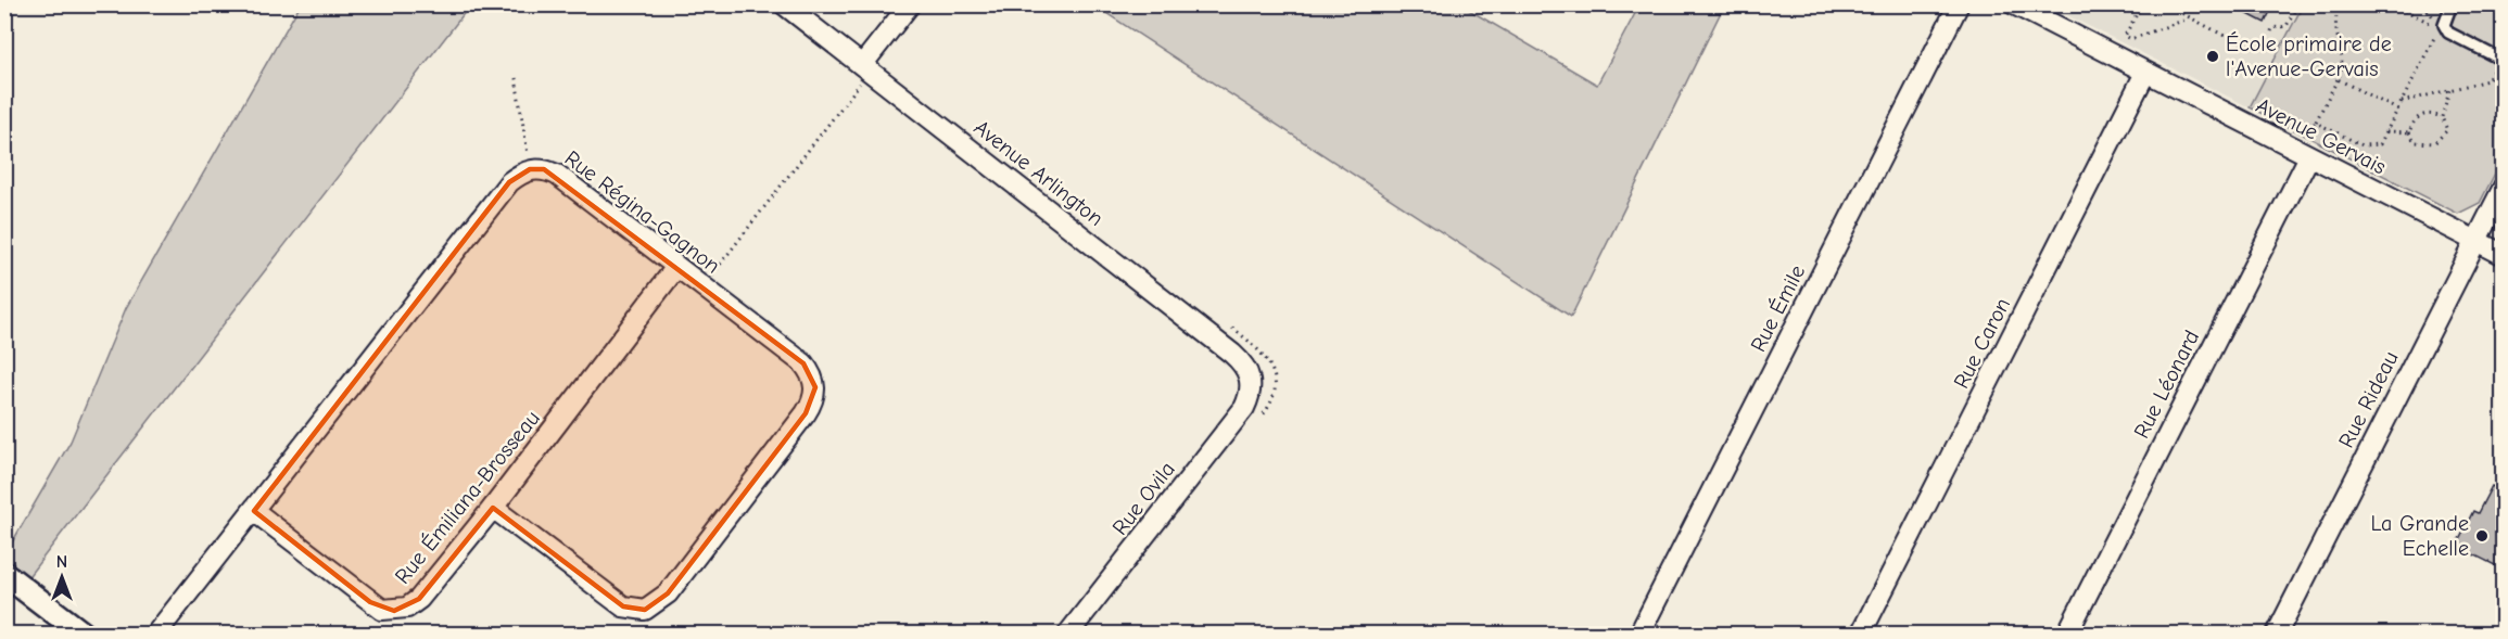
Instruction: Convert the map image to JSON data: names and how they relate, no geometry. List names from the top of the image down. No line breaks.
{"streets":{"street":["Avenue Gervais","Avenue Arlington","Rue Régina-Gagnon","Rue Émile","Rue Caron","Rue Léonard","Rue Rideau","Rue Émiliana-Brosseau","Rue Ovila"]},"crossings":[["Avenue Gervais","Rue Caron"],["Avenue Gervais","Rue Léonard"],["Avenue Gervais","Rue Rideau"],["Avenue Arlington","Rue Ovila"],["Rue Régina-Gagnon","Rue Émiliana-Brosseau"]],"places":["École primaire de l'Avenue-Gervais","La Grande Echelle"],"north":"top"}
